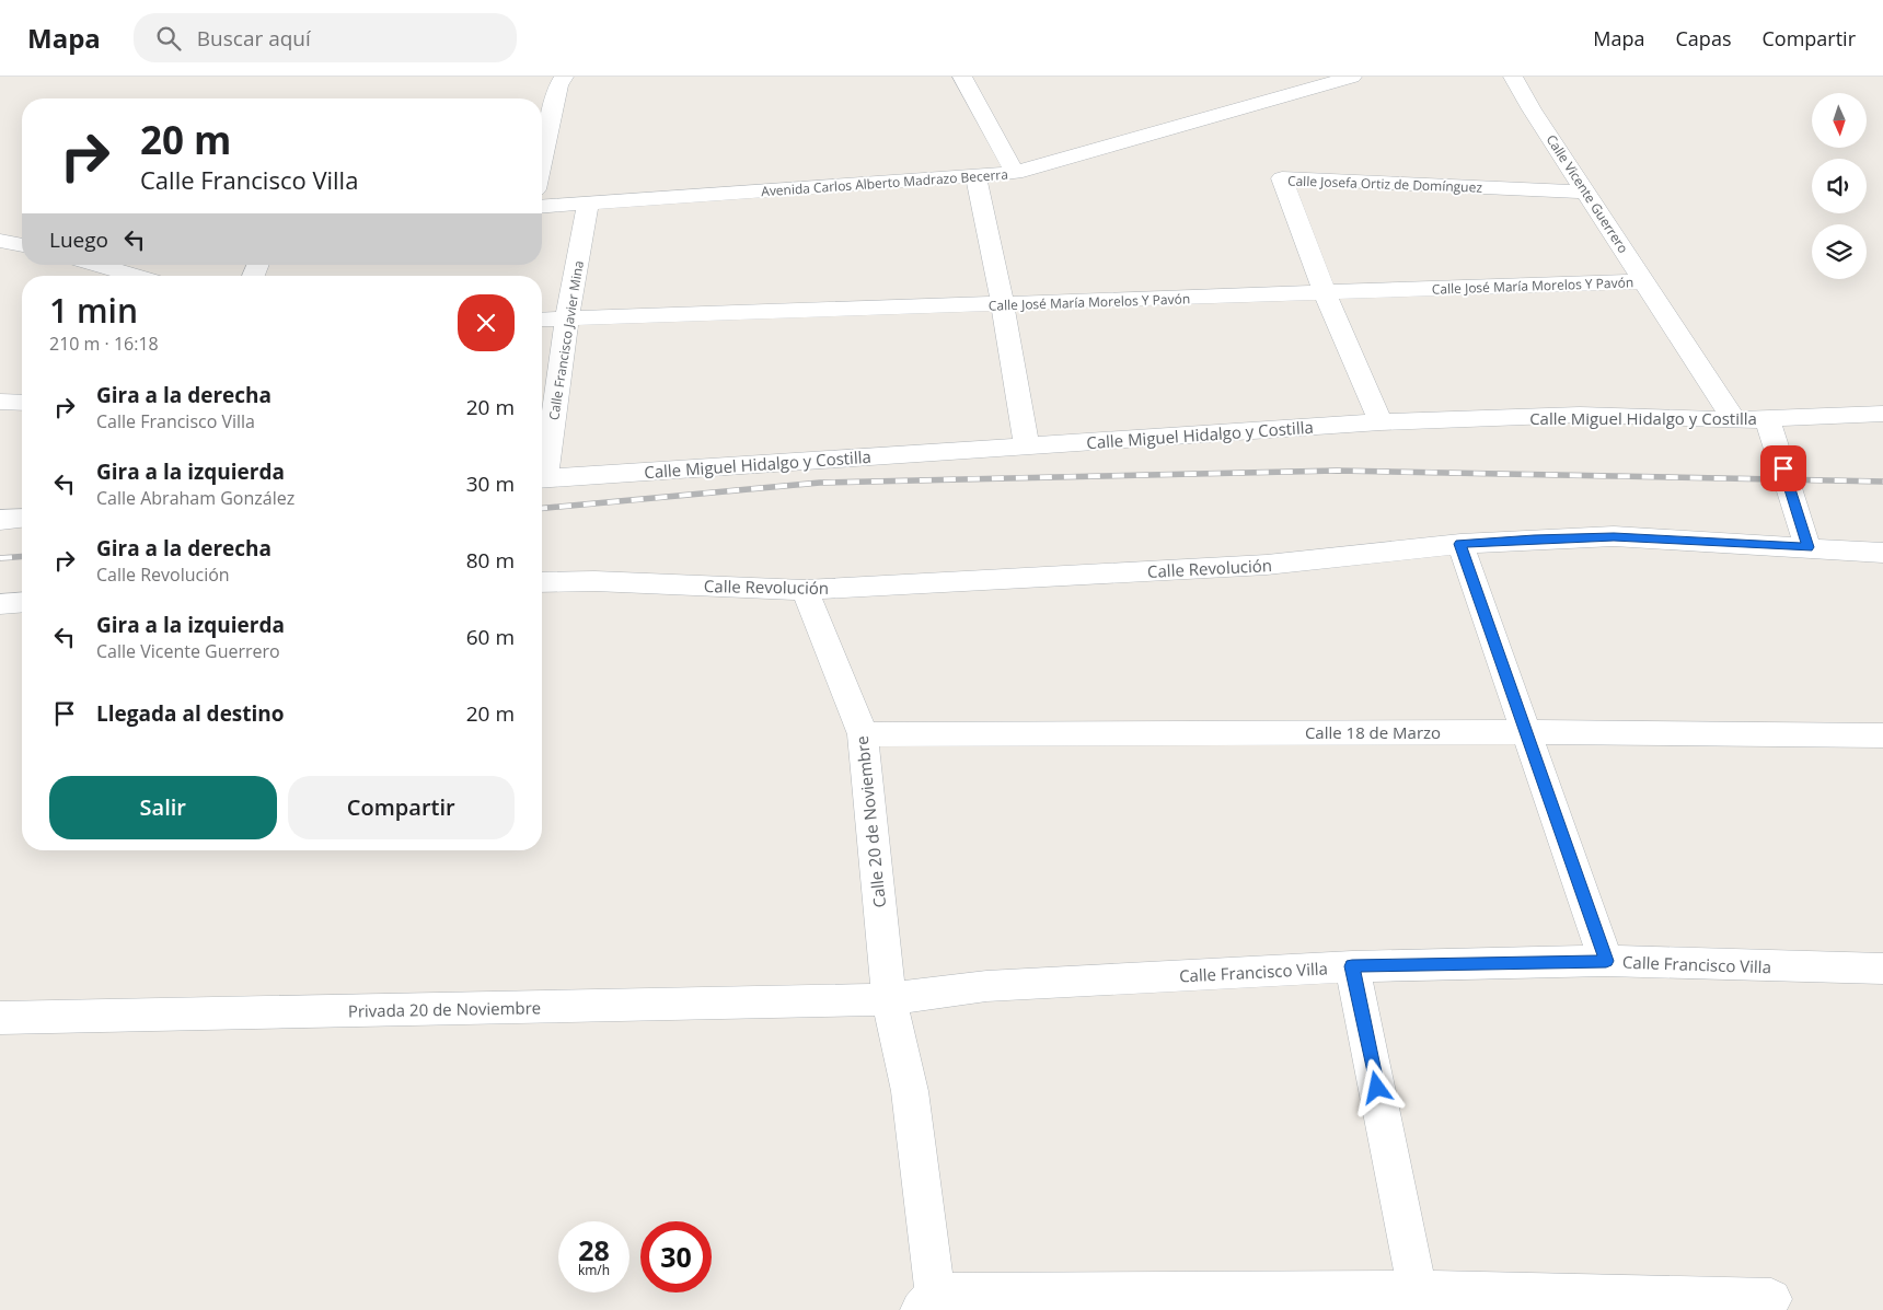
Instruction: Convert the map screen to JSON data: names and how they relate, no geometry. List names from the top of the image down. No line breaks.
{"streets":{"street":["Avenida Carlos Alberto Madrazo Becerra","Calle Josefa Ortiz de Domínguez","Calle Vicente Guerrero","Calle José María Morelos Y Pavón","Calle Francisco Javier Mina","Calle Miguel Hidalgo y Costilla","Calle Revolución","Calle 18 de Marzo","Calle 20 de Noviembre","Calle Francisco Villa","Privada 20 de Noviembre"]},"crossings":[["Avenida Carlos Alberto Madrazo Becerra","Calle Francisco Javier Mina"],["Calle Josefa Ortiz de Domínguez","Calle Vicente Guerrero"],["Calle Josefa Ortiz de Domínguez","Calle José María Morelos Y Pavón"],["Calle Josefa Ortiz de Domínguez","Calle Miguel Hidalgo y Costilla"],["Calle Vicente Guerrero","Calle José María Morelos Y Pavón"],["Calle Vicente Guerrero","Calle Miguel Hidalgo y Costilla"],["Calle José María Morelos Y Pavón","Calle Francisco Javier Mina"],["Calle Revolución","Calle 20 de Noviembre"],["Calle 18 de Marzo","Calle 20 de Noviembre"],["Calle 20 de Noviembre","Calle Francisco Villa"],["Calle 20 de Noviembre","Privada 20 de Noviembre"],["Calle Francisco Villa","Privada 20 de Noviembre"]],"north":"bottom","page":{"header":"Mapa","search":"Buscar aquí","nav":["Mapa","Capas","Compartir"],"turn":["20 m","Calle Francisco Villa"],"then":"Luego","heading":["1 min","210 m · 16:18"],"list":[{"name":"Gira a la derecha","note":"Calle Francisco Villa","value":"20 m"},{"name":"Gira a la izquierda","note":"Calle Abraham González","value":"30 m"},{"name":"Gira a la derecha","note":"Calle Revolución","value":"80 m"},{"name":"Gira a la izquierda","note":"Calle Vicente Guerrero","value":"60 m"},{"name":"Llegada al destino","value":"20 m"}],"buttons":["Salir","Compartir"],"speed":"28 km/h","limit":"30"}}
